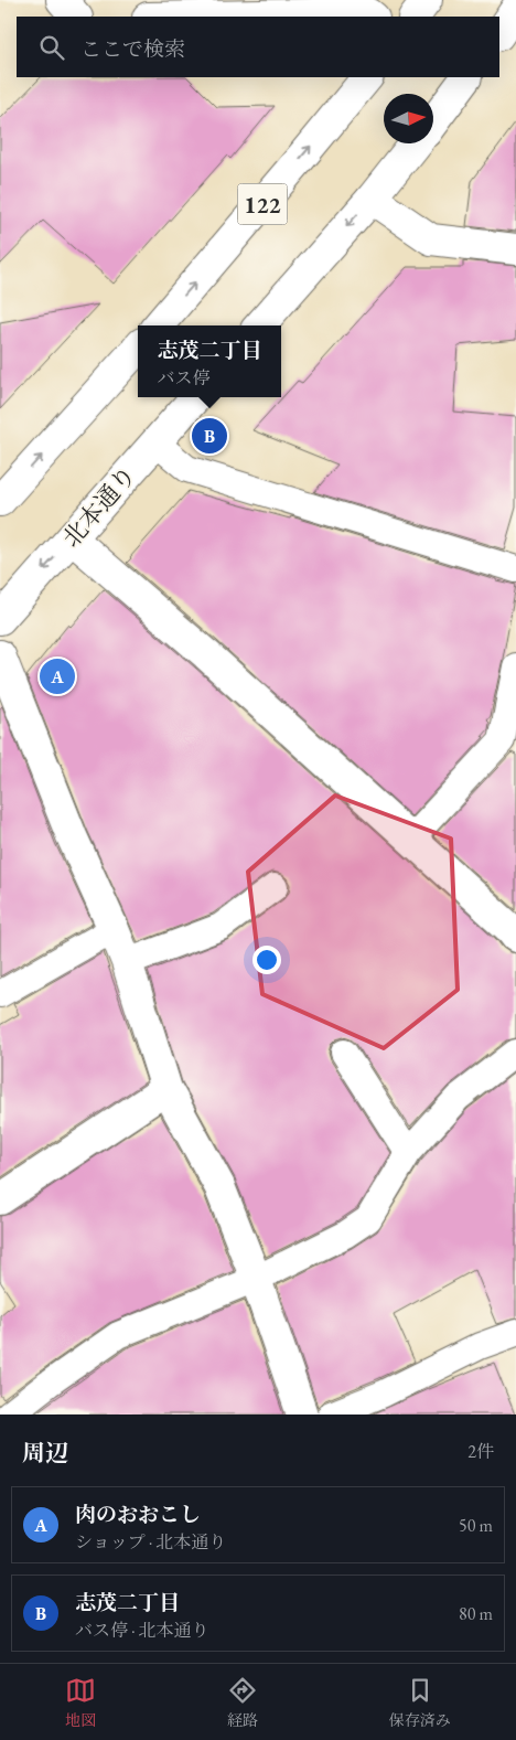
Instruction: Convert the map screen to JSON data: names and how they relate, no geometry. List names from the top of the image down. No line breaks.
{"streets":{"main road":["122","北本通り"]},"one_way":["北本通り"],"north":"right","page":{"search":"ここで検索","popup":["志茂二丁目","バス停"],"pins":["B","A"],"heading":["周辺","2件"],"list":[{"mark":"A","name":"肉のおおこし","note":"ショップ · 北本通り","value":"50 m"},{"mark":"B","name":"志茂二丁目","note":"バス停 · 北本通り","value":"80 m"}],"nav":["地図","経路","保存済み"]}}
